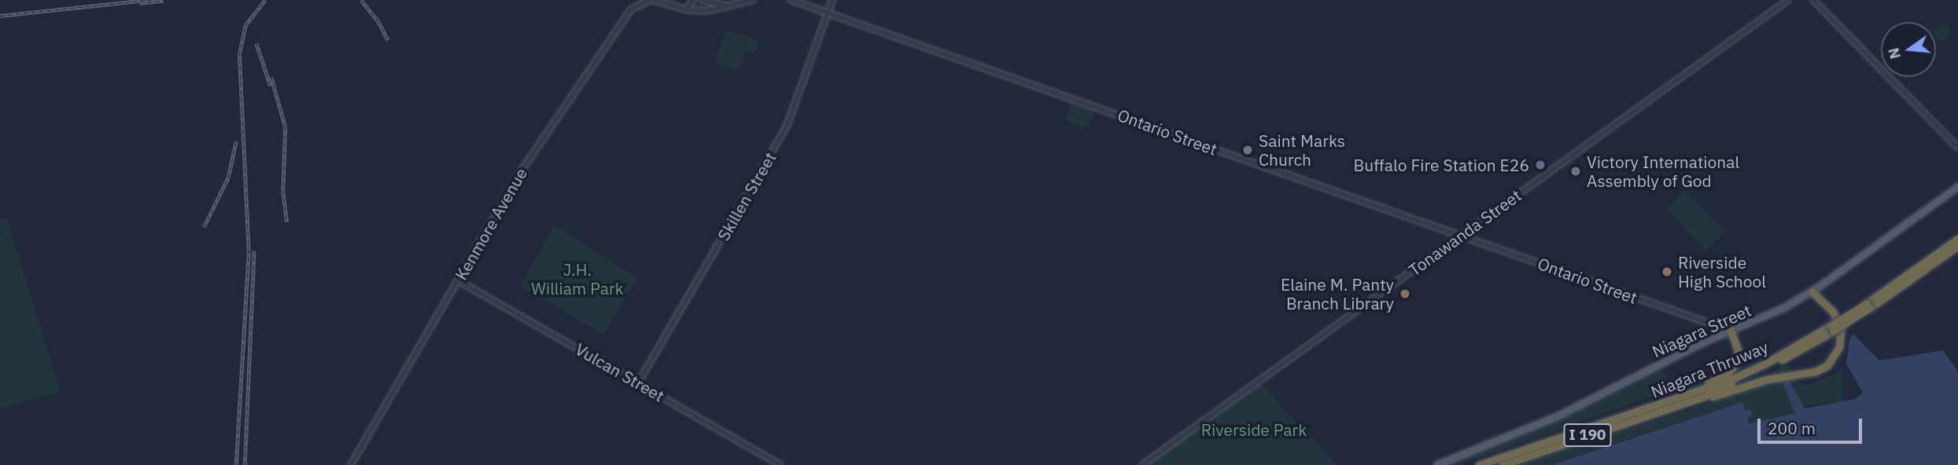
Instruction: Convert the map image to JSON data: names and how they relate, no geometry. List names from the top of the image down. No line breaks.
{"streets":{"highway":["Niagara Thruway","I 190"],"main road":["Niagara Street"],"street":["Ontario Street","Skillen Street","Kenmore Avenue","Tonawanda Street","Vulcan Street"]},"crossings":[["Ontario Street","Skillen Street"],["Ontario Street","Tonawanda Street"],["Ontario Street","Niagara Street"],["Skillen Street","Vulcan Street"],["Kenmore Avenue","Vulcan Street"]],"parks":["J.H. William Park","Riverside Park"],"places":["Saint Marks Church","Buffalo Fire Station E26","Victory International Assembly of God","Riverside High School","Elaine M. Panty Branch Library"],"scale_bar":"200 m","north":"left"}
